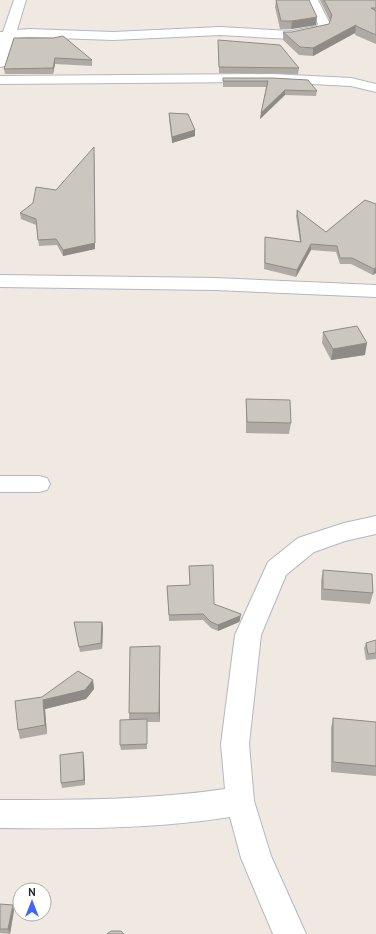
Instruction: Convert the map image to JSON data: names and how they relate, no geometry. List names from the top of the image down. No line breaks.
{"north":"top"}
